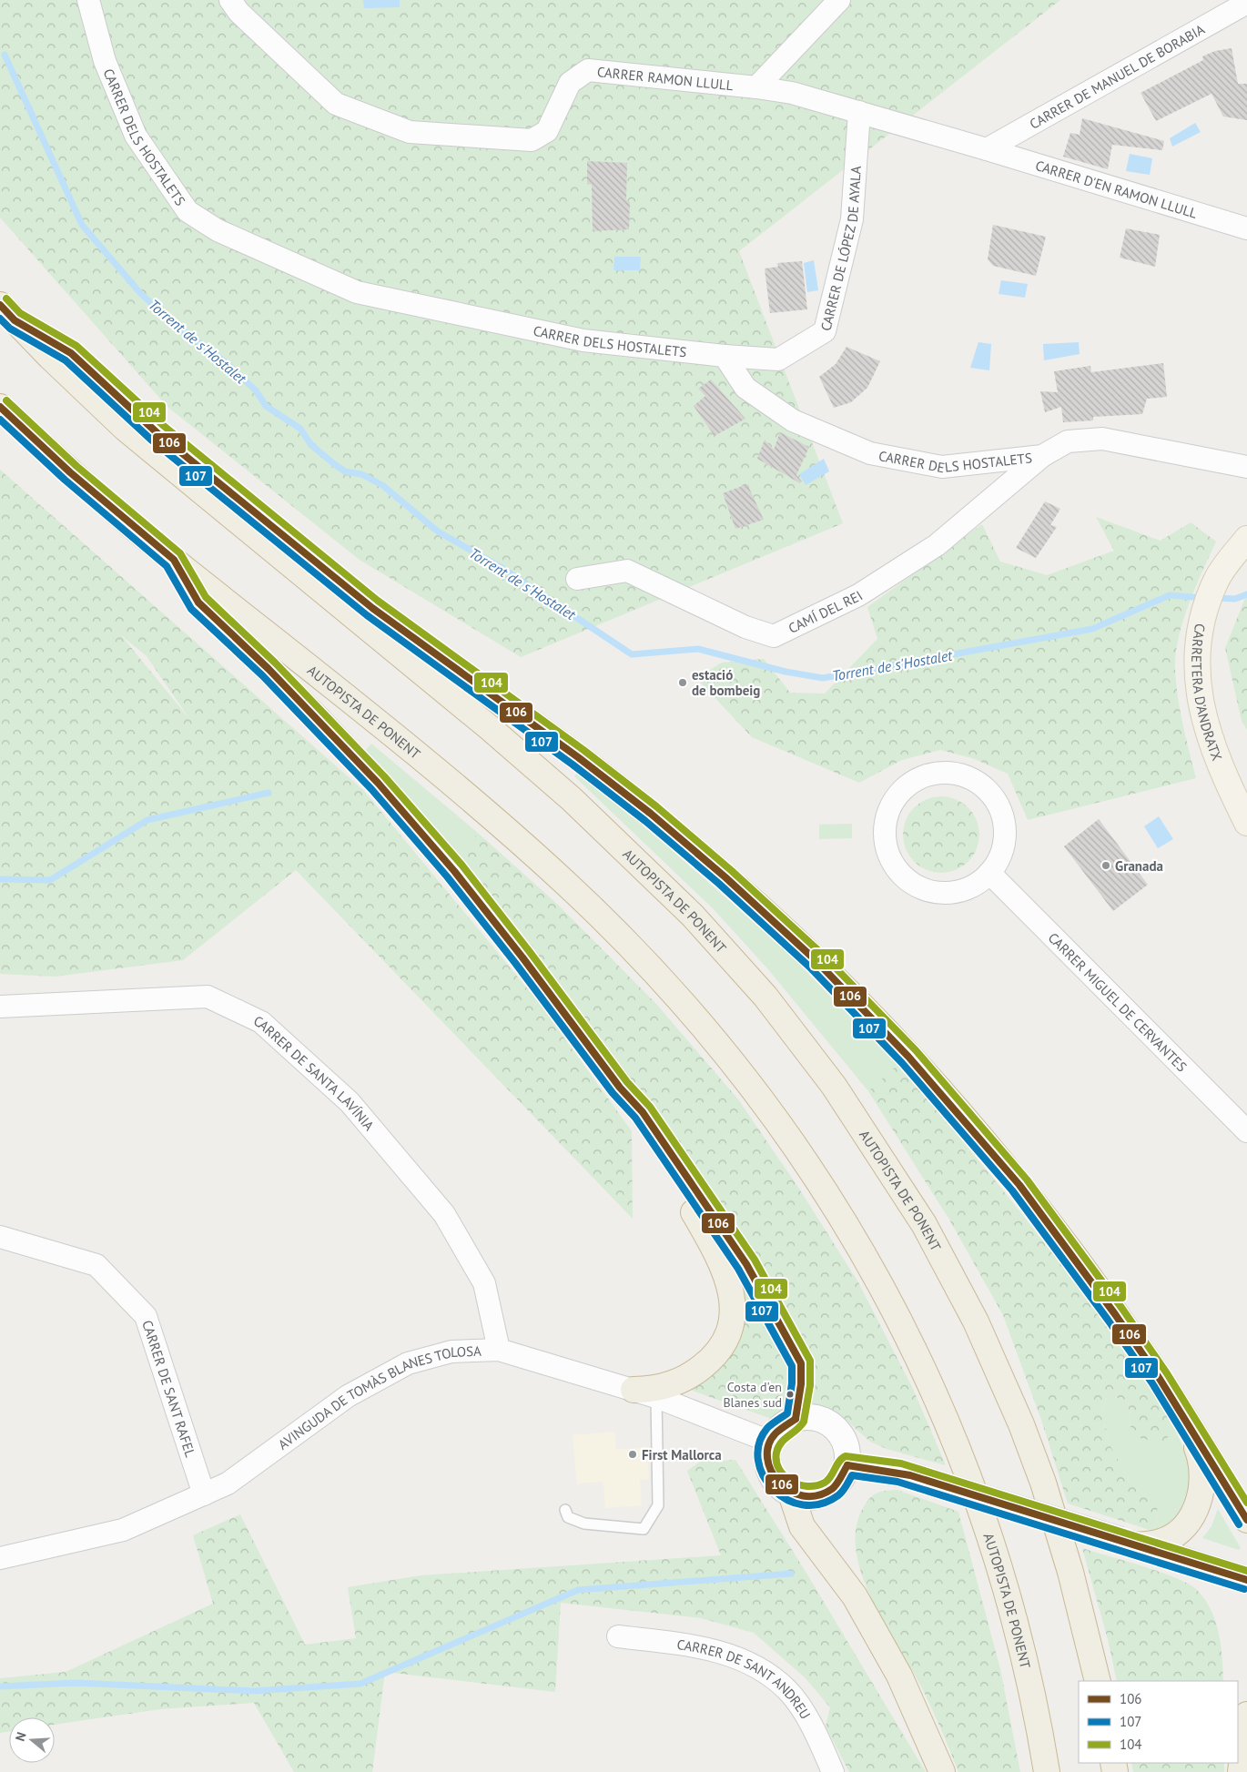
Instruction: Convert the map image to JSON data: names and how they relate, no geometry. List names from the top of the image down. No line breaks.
{"streets":{"highway":["AUTOPISTA DE PONENT"],"main road":["CARRETERA D'ANDRATX"],"street":["CARRER DE MANUEL DE BORABIA","CARRER RAMON LLULL","CARRER DELS HOSTALETS","CARRER D'EN RAMON LLULL","CARRER DE LÓPEZ DE AYALA","CAMÍ DEL REI","CARRER MIGUEL DE CERVANTES","CARRER DE SANTA LAVÍNIA","CARRER DE SANT RAFEL","AVINGUDA DE TOMÀS BLANES TOLOSA","CARRER DE SANT ANDREU"]},"crossings":[["CARRER DE MANUEL DE BORABIA","CARRER RAMON LLULL"],["CARRER DE MANUEL DE BORABIA","CARRER D'EN RAMON LLULL"],["CARRER RAMON LLULL","CARRER D'EN RAMON LLULL"],["CARRER RAMON LLULL","CARRER DE LÓPEZ DE AYALA"],["CARRER DELS HOSTALETS","CARRER DE LÓPEZ DE AYALA"],["CARRER DELS HOSTALETS","CAMÍ DEL REI"],["CARRER DE SANTA LAVÍNIA","AVINGUDA DE TOMÀS BLANES TOLOSA"],["CARRER DE SANT RAFEL","AVINGUDA DE TOMÀS BLANES TOLOSA"]],"water":["Torrent de s'Hostalet"],"places":["estació de bombeig","Granada","Costa d'en Blanes sud","First Mallorca"],"lines":["transit line 104","transit line 106","transit line 107"],"legend":["106","107","104"],"north":"left"}
